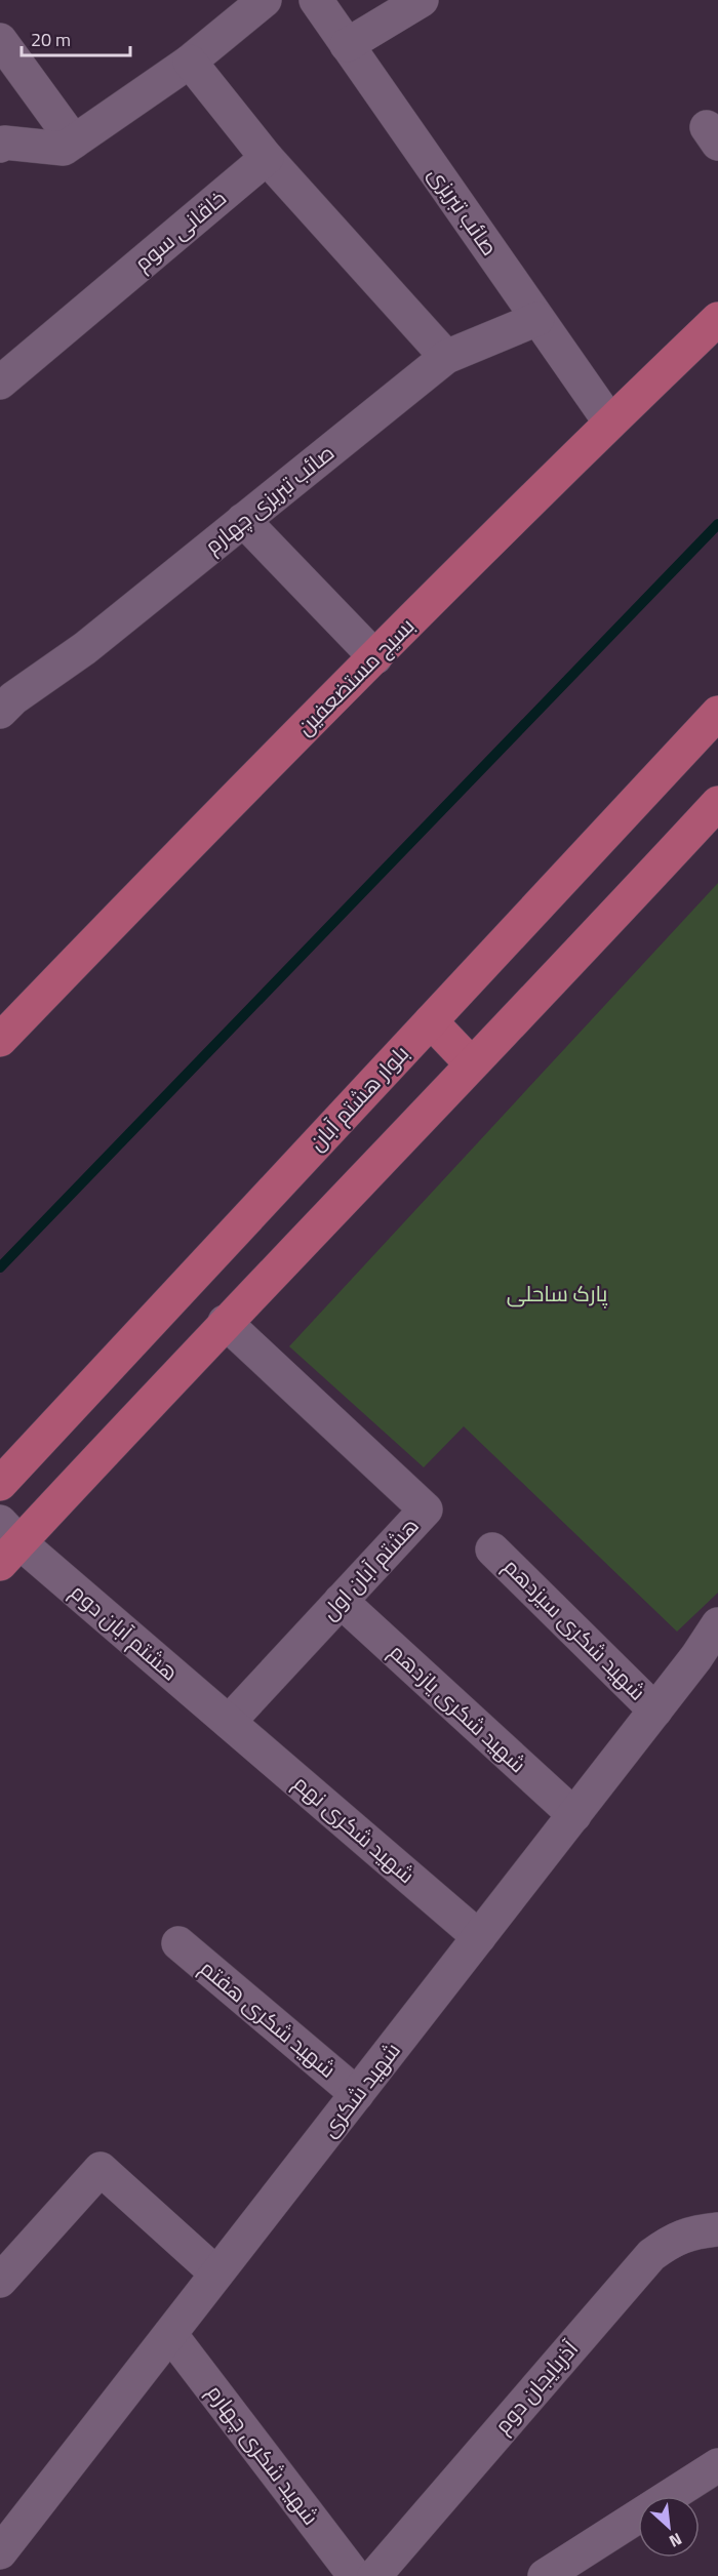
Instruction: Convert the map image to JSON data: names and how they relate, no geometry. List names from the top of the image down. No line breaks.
{"streets":{"main road":["بسیج مستضعفین","بلوار هشتم آبان"],"street":["صائب تبریزی","خاقانی سوم","صائب تبریزی چهارم","هشتم آبان اول","شهید شکری سیزدهم","هشتم آبان دوم","شهید شکری یازدهم","شهید شکری نهم","شهید شکری هفتم","شهید شکری","آذربایجان دوم","شهید شکری چهارم"]},"crossings":[["صائب تبریزی","صائب تبریزی چهارم"],["صائب تبریزی","بسیج مستضعفین"],["هشتم آبان اول","هشتم آبان دوم"],["هشتم آبان اول","شهید شکری یازدهم"],["هشتم آبان اول","شهید شکری نهم"],["شهید شکری سیزدهم","شهید شکری"],["هشتم آبان دوم","شهید شکری نهم"],["شهید شکری یازدهم","شهید شکری"],["شهید شکری نهم","شهید شکری"],["شهید شکری هفتم","شهید شکری"],["شهید شکری","شهید شکری چهارم"]],"parks":["پارک ساحلی"],"scale_bar":"20 m","north":"bottom right"}
